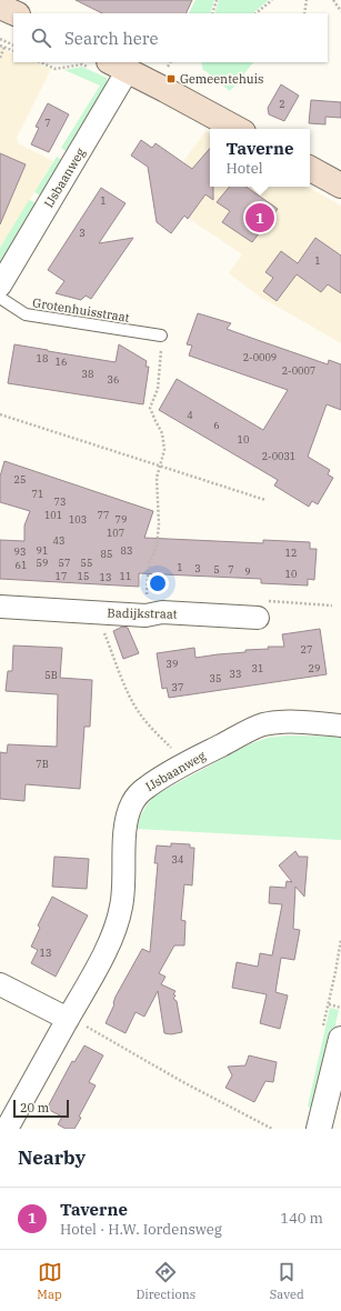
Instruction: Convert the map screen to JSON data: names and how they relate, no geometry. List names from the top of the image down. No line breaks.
{"streets":{"street":["IJsbaanweg","Badijkstraat"],"lane":["Grotenhuisstraat"]},"places":{"transit":["Gemeentehuis"]},"house_numbers":["2","7","1","3","1","2-0009","18","16","2-0007","38","36","4","6","10","2-0031","25","71","73","101","77","103","79","107","43","91","83","93","12","85","59","57","55","61","1","3","5","7","9","10","17","15","11","13","27","39","31","29","33","5B","35","37","7B","34","13"],"scale_bar":"20 m","page":{"search":"Search here","popup":["Taverne","Hotel"],"pins":"1","scale":"20 m","heading":"Nearby","list":[{"mark":"1","name":"Taverne","note":"Hotel · H.W. Iordensweg","value":"140 m"}],"nav":["Map","Directions","Saved"]}}
